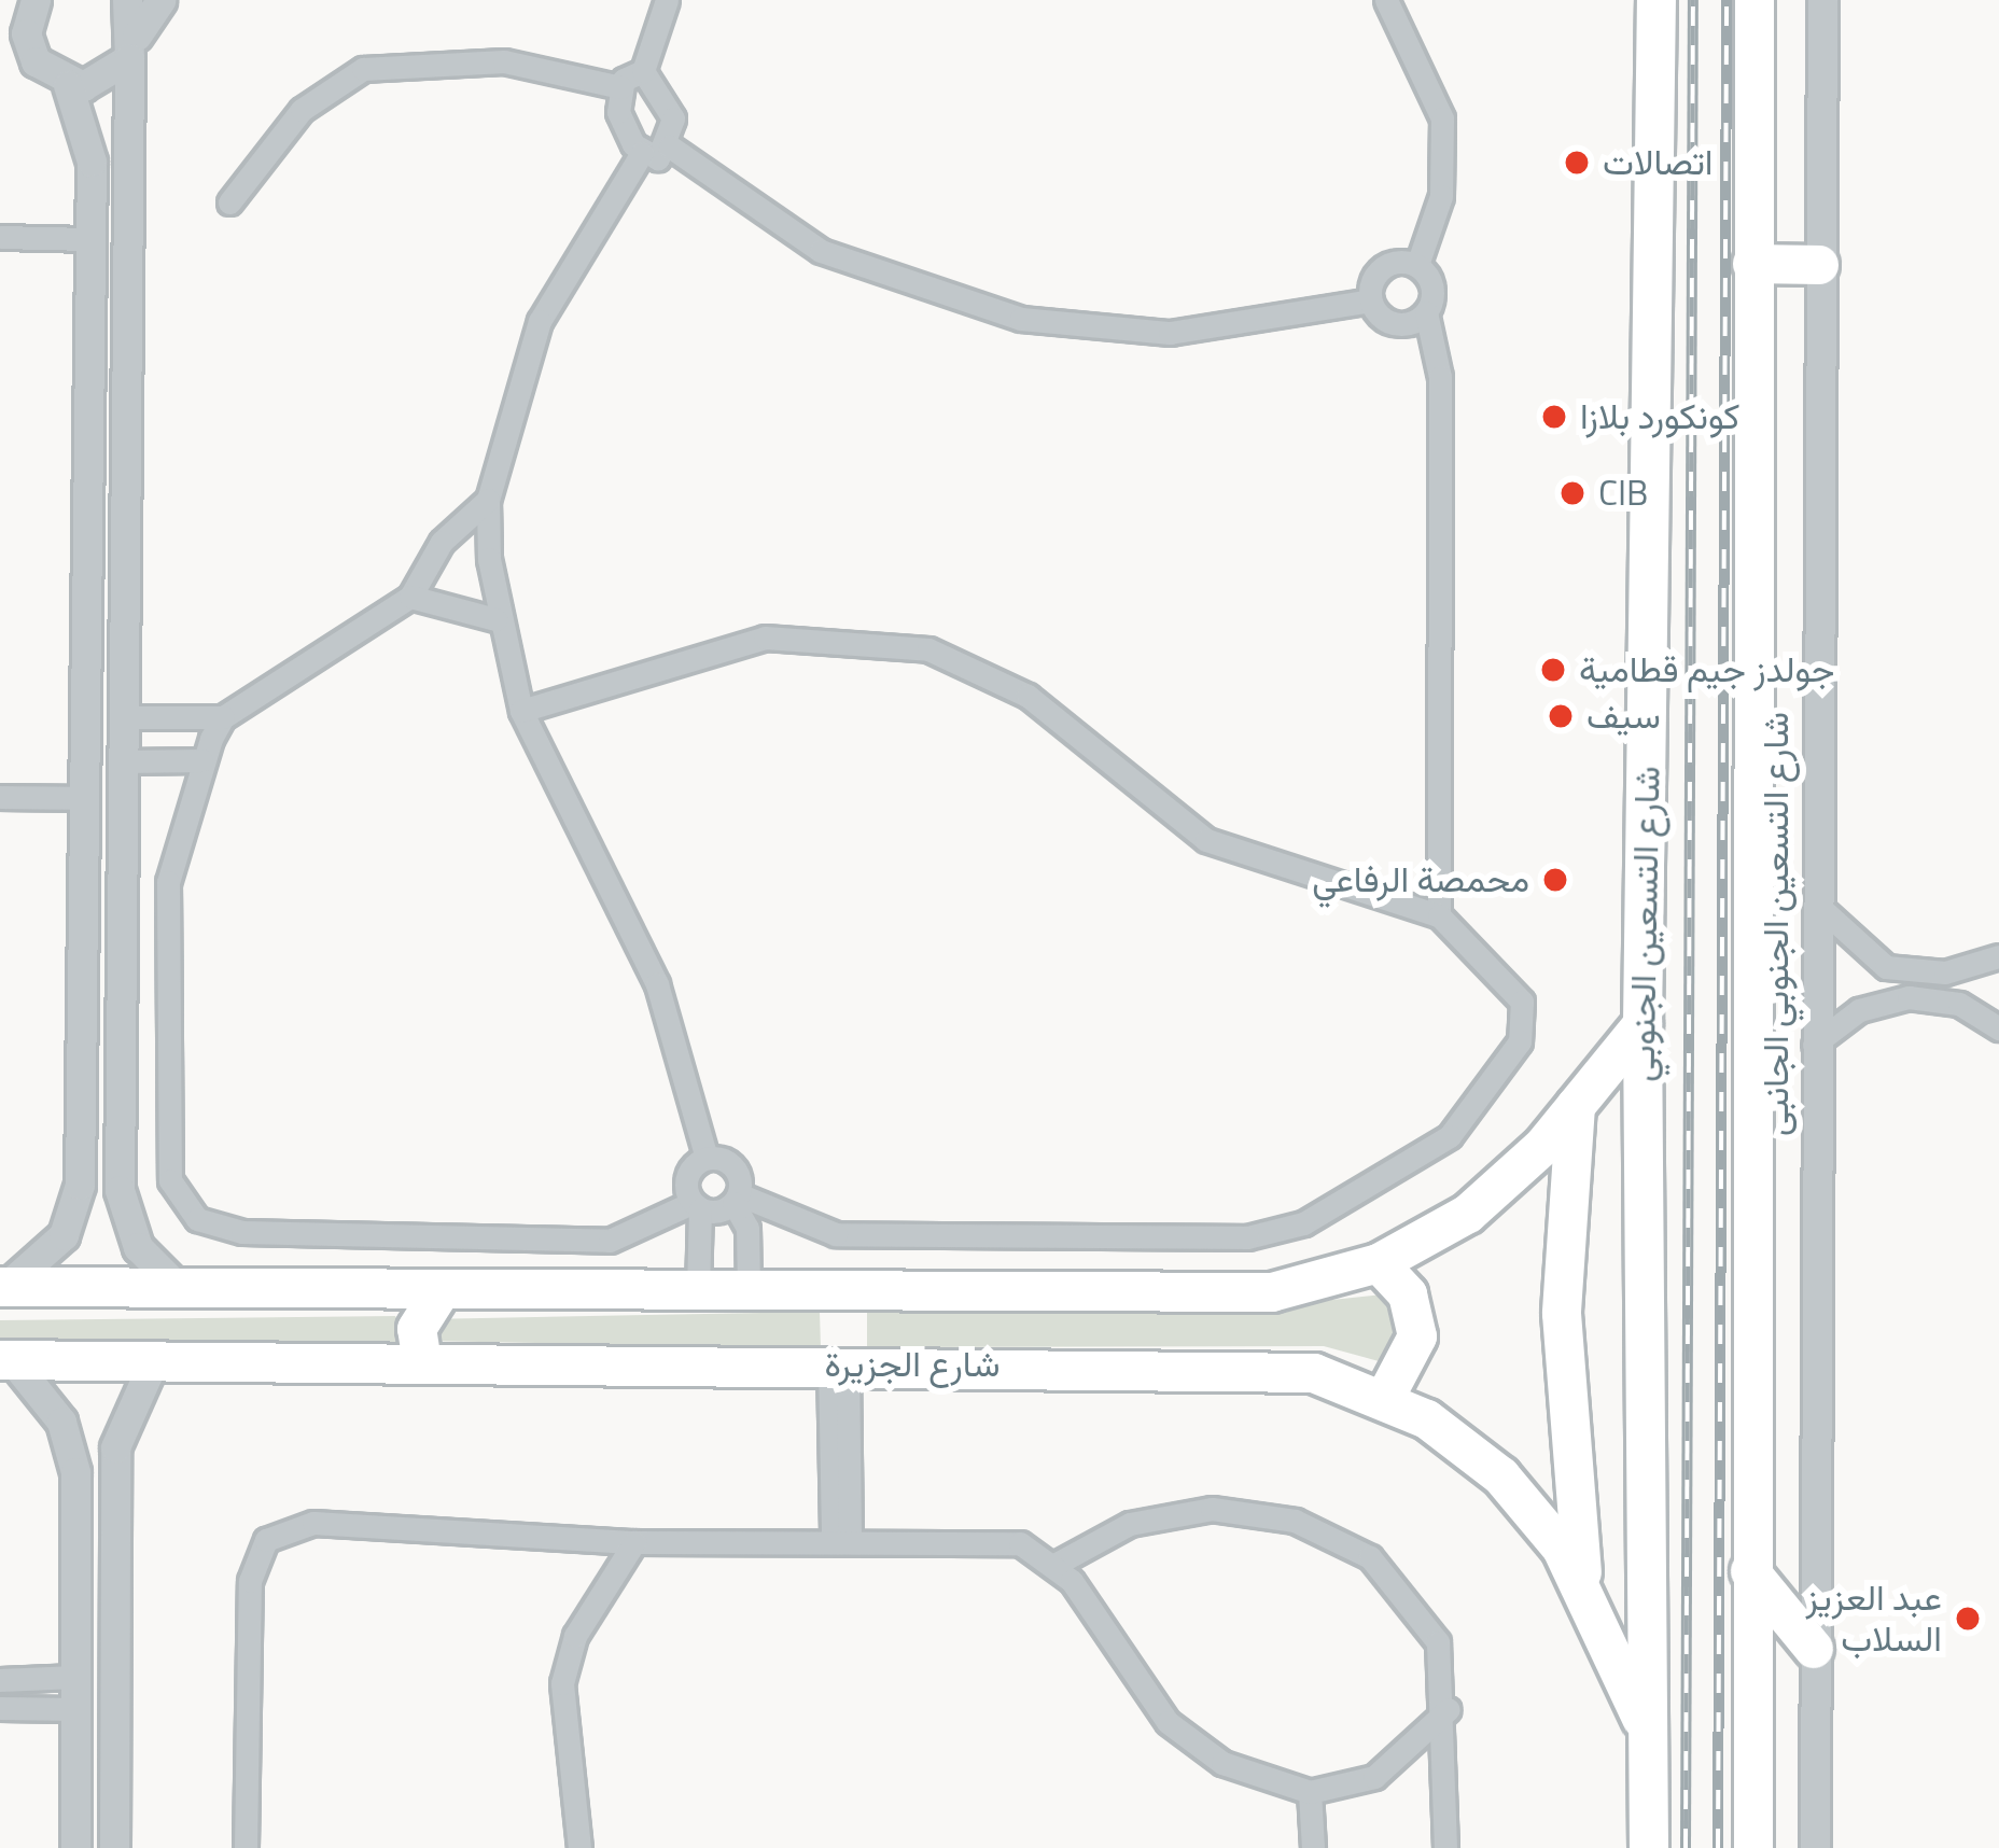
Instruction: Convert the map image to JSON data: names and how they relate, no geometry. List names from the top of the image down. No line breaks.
{"streets":{"main road":["شارع التسعين الجنوبي","شارع الجزيرة"],"street":["شارع التسعين الجنوبي الجانبى"]},"crossings":[["شارع التسعين الجنوبي","شارع الجزيرة"]],"places":["اتصالات","كونكورد بلازا","CIB","جولدز جيم قطامية","سيف","محمصة الرفاعي","عبد العزيز السلاب"]}
